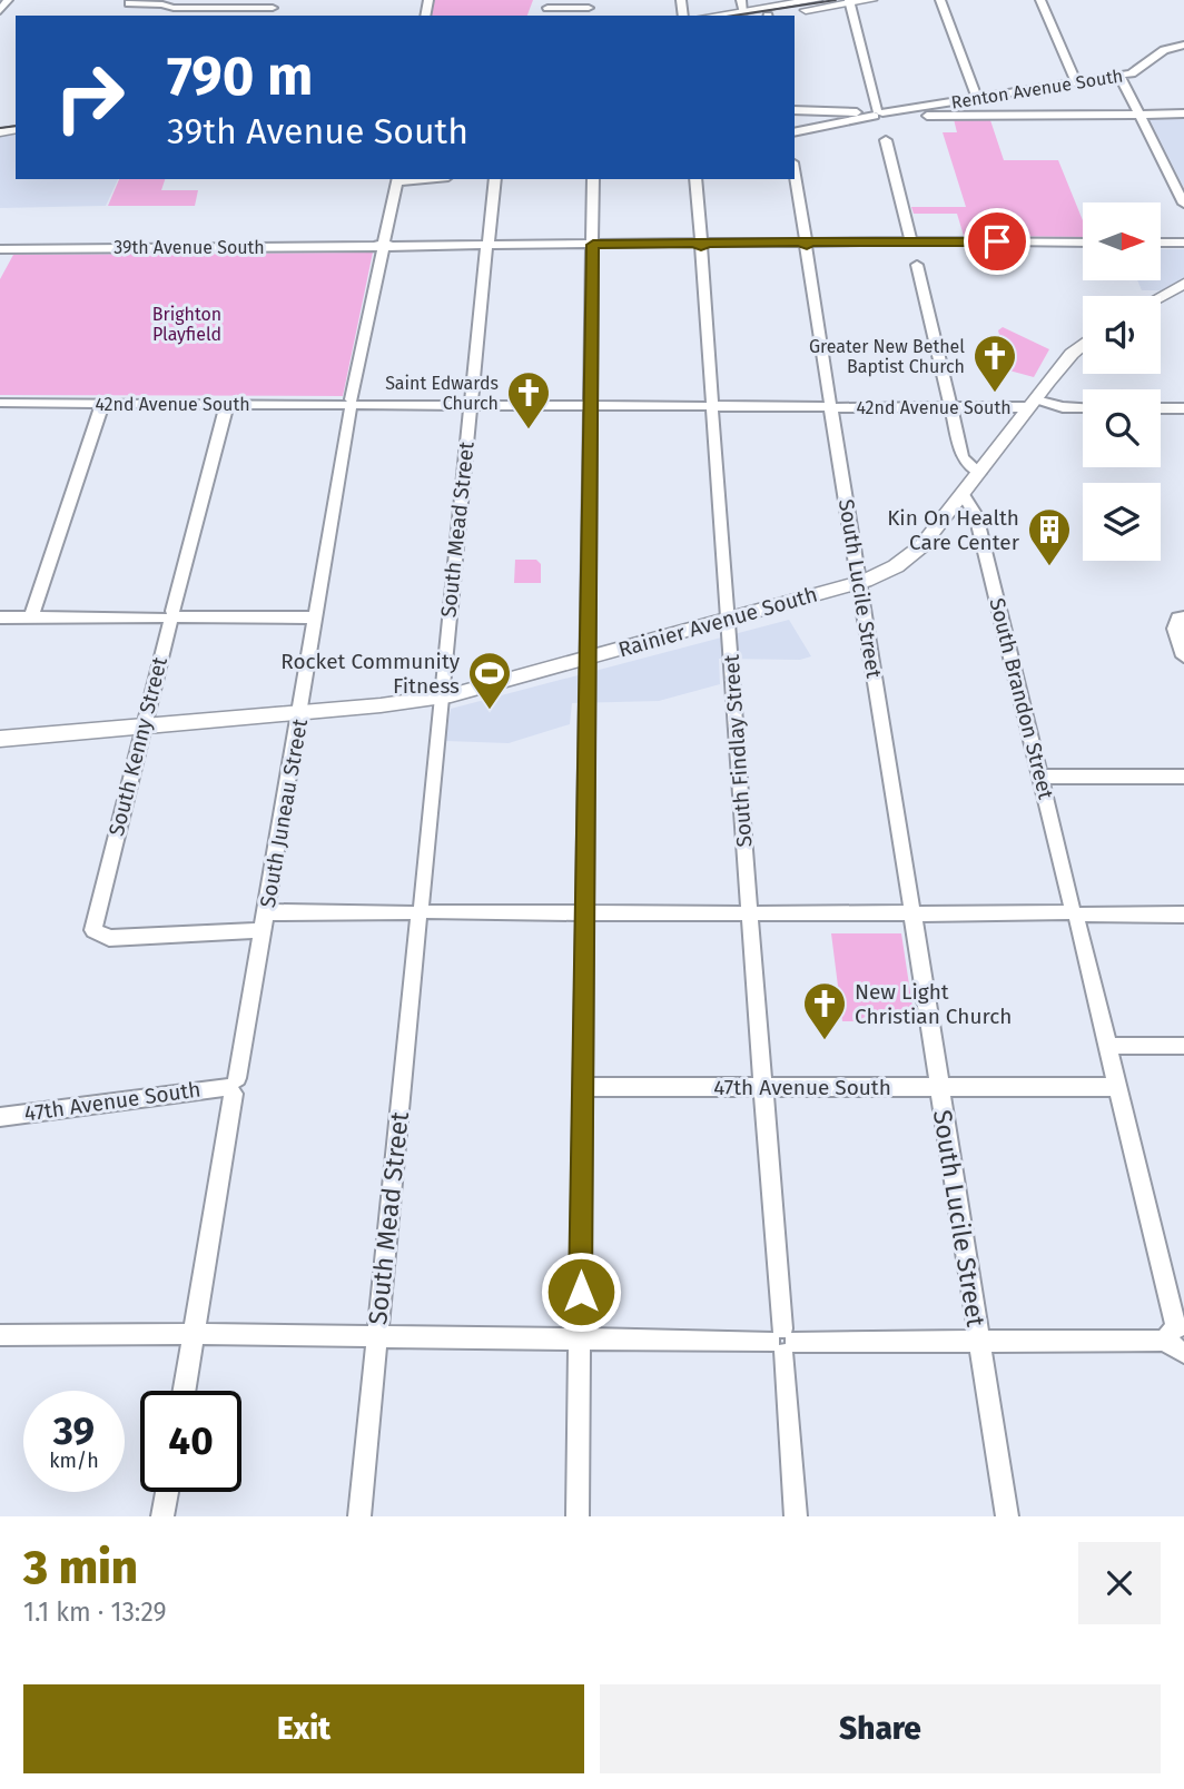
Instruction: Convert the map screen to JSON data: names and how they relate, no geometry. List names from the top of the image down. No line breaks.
{"streets":{"main road":["Rainier Avenue South"],"street":["Renton Avenue South","39th Avenue South","42nd Avenue South","South Mead Street","South Lucile Street","South Brandon Street","South Kenny Street","South Findlay Street","South Juneau Street","47th Avenue South"]},"crossings":[["39th Avenue South","South Mead Street"],["39th Avenue South","South Lucile Street"],["39th Avenue South","South Findlay Street"],["39th Avenue South","South Juneau Street"],["42nd Avenue South","South Mead Street"],["42nd Avenue South","South Lucile Street"],["42nd Avenue South","Rainier Avenue South"],["42nd Avenue South","South Kenny Street"],["42nd Avenue South","South Findlay Street"],["42nd Avenue South","South Juneau Street"],["South Mead Street","Rainier Avenue South"],["South Lucile Street","Rainier Avenue South"],["South Lucile Street","47th Avenue South"],["Rainier Avenue South","South Brandon Street"],["Rainier Avenue South","South Kenny Street"],["Rainier Avenue South","South Findlay Street"],["Rainier Avenue South","South Juneau Street"],["South Brandon Street","47th Avenue South"],["South Kenny Street","South Juneau Street"],["South Findlay Street","47th Avenue South"],["South Juneau Street","47th Avenue South"]],"parks":["Brighton Playfield"],"places":{"church":["Greater New Bethel Baptist Church","Saint Edwards Church","New Light Christian Church"],"building":["Kin On Health Care Center"],"sports":["Rocket Community Fitness"]},"north":"right","page":{"turn":["790 m","39th Avenue South"],"speed":"39 km/h","limit":"40","heading":["3 min","1.1 km · 13:29"],"buttons":["Exit","Share"]}}
